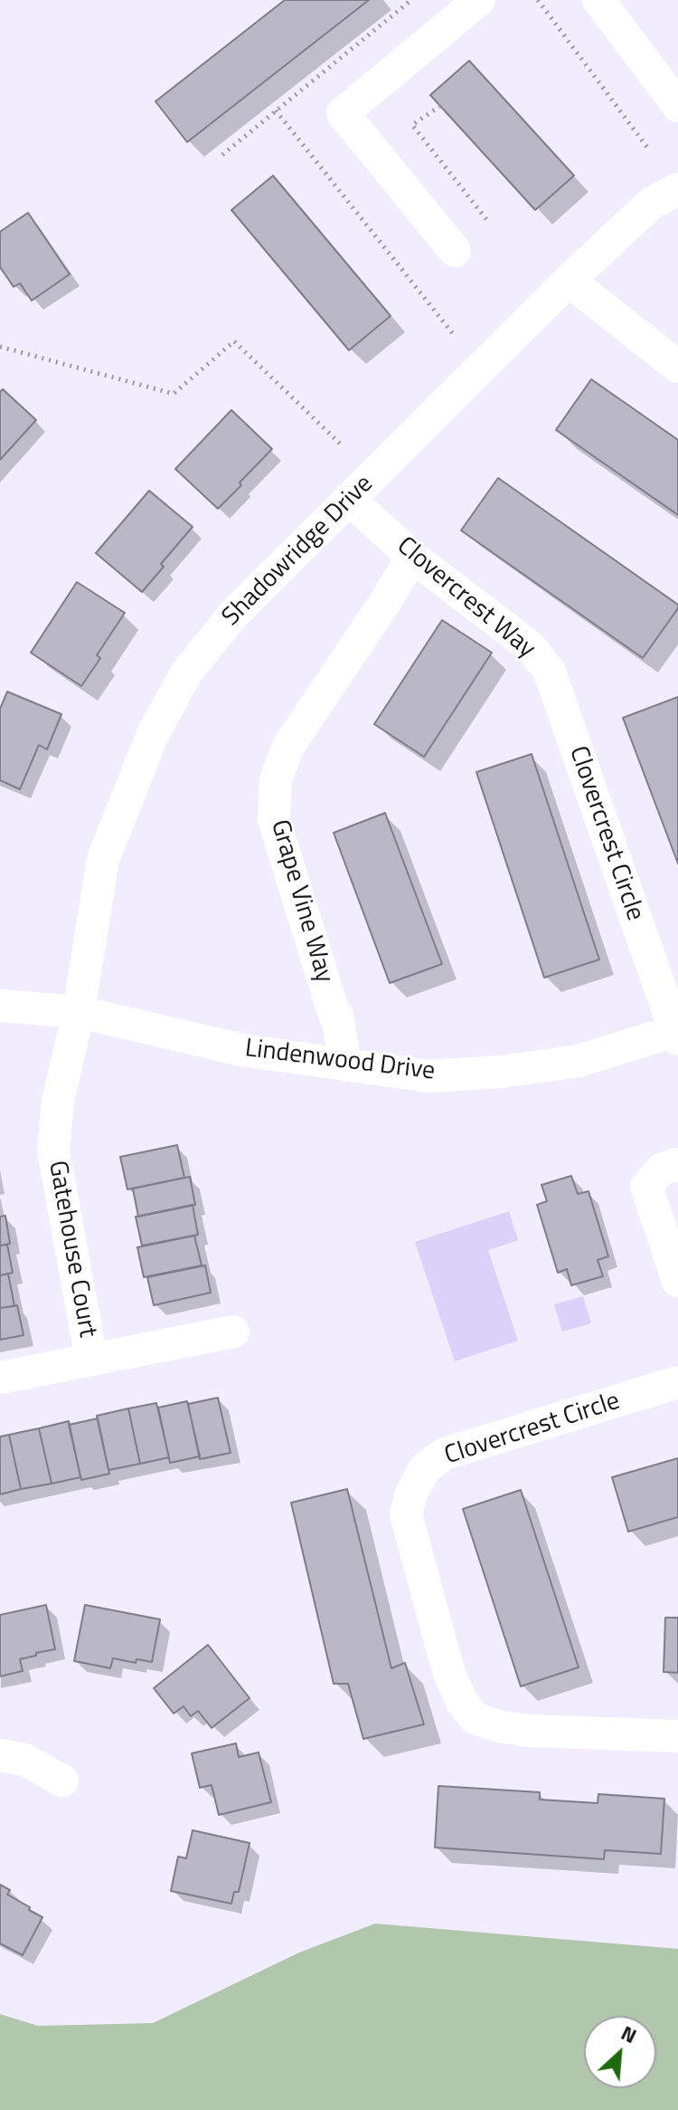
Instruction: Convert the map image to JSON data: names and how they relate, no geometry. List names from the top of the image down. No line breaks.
{"streets":{"street":["Shadowridge Drive","Clovercrest Way","Clovercrest Circle","Grape Vine Way","Lindenwood Drive","Gatehouse Court"]},"crossings":[["Shadowridge Drive","Clovercrest Way"],["Shadowridge Drive","Lindenwood Drive"],["Shadowridge Drive","Gatehouse Court"],["Clovercrest Way","Clovercrest Circle"],["Clovercrest Way","Grape Vine Way"],["Clovercrest Circle","Lindenwood Drive"],["Grape Vine Way","Lindenwood Drive"],["Lindenwood Drive","Gatehouse Court"]],"north":"top right"}
